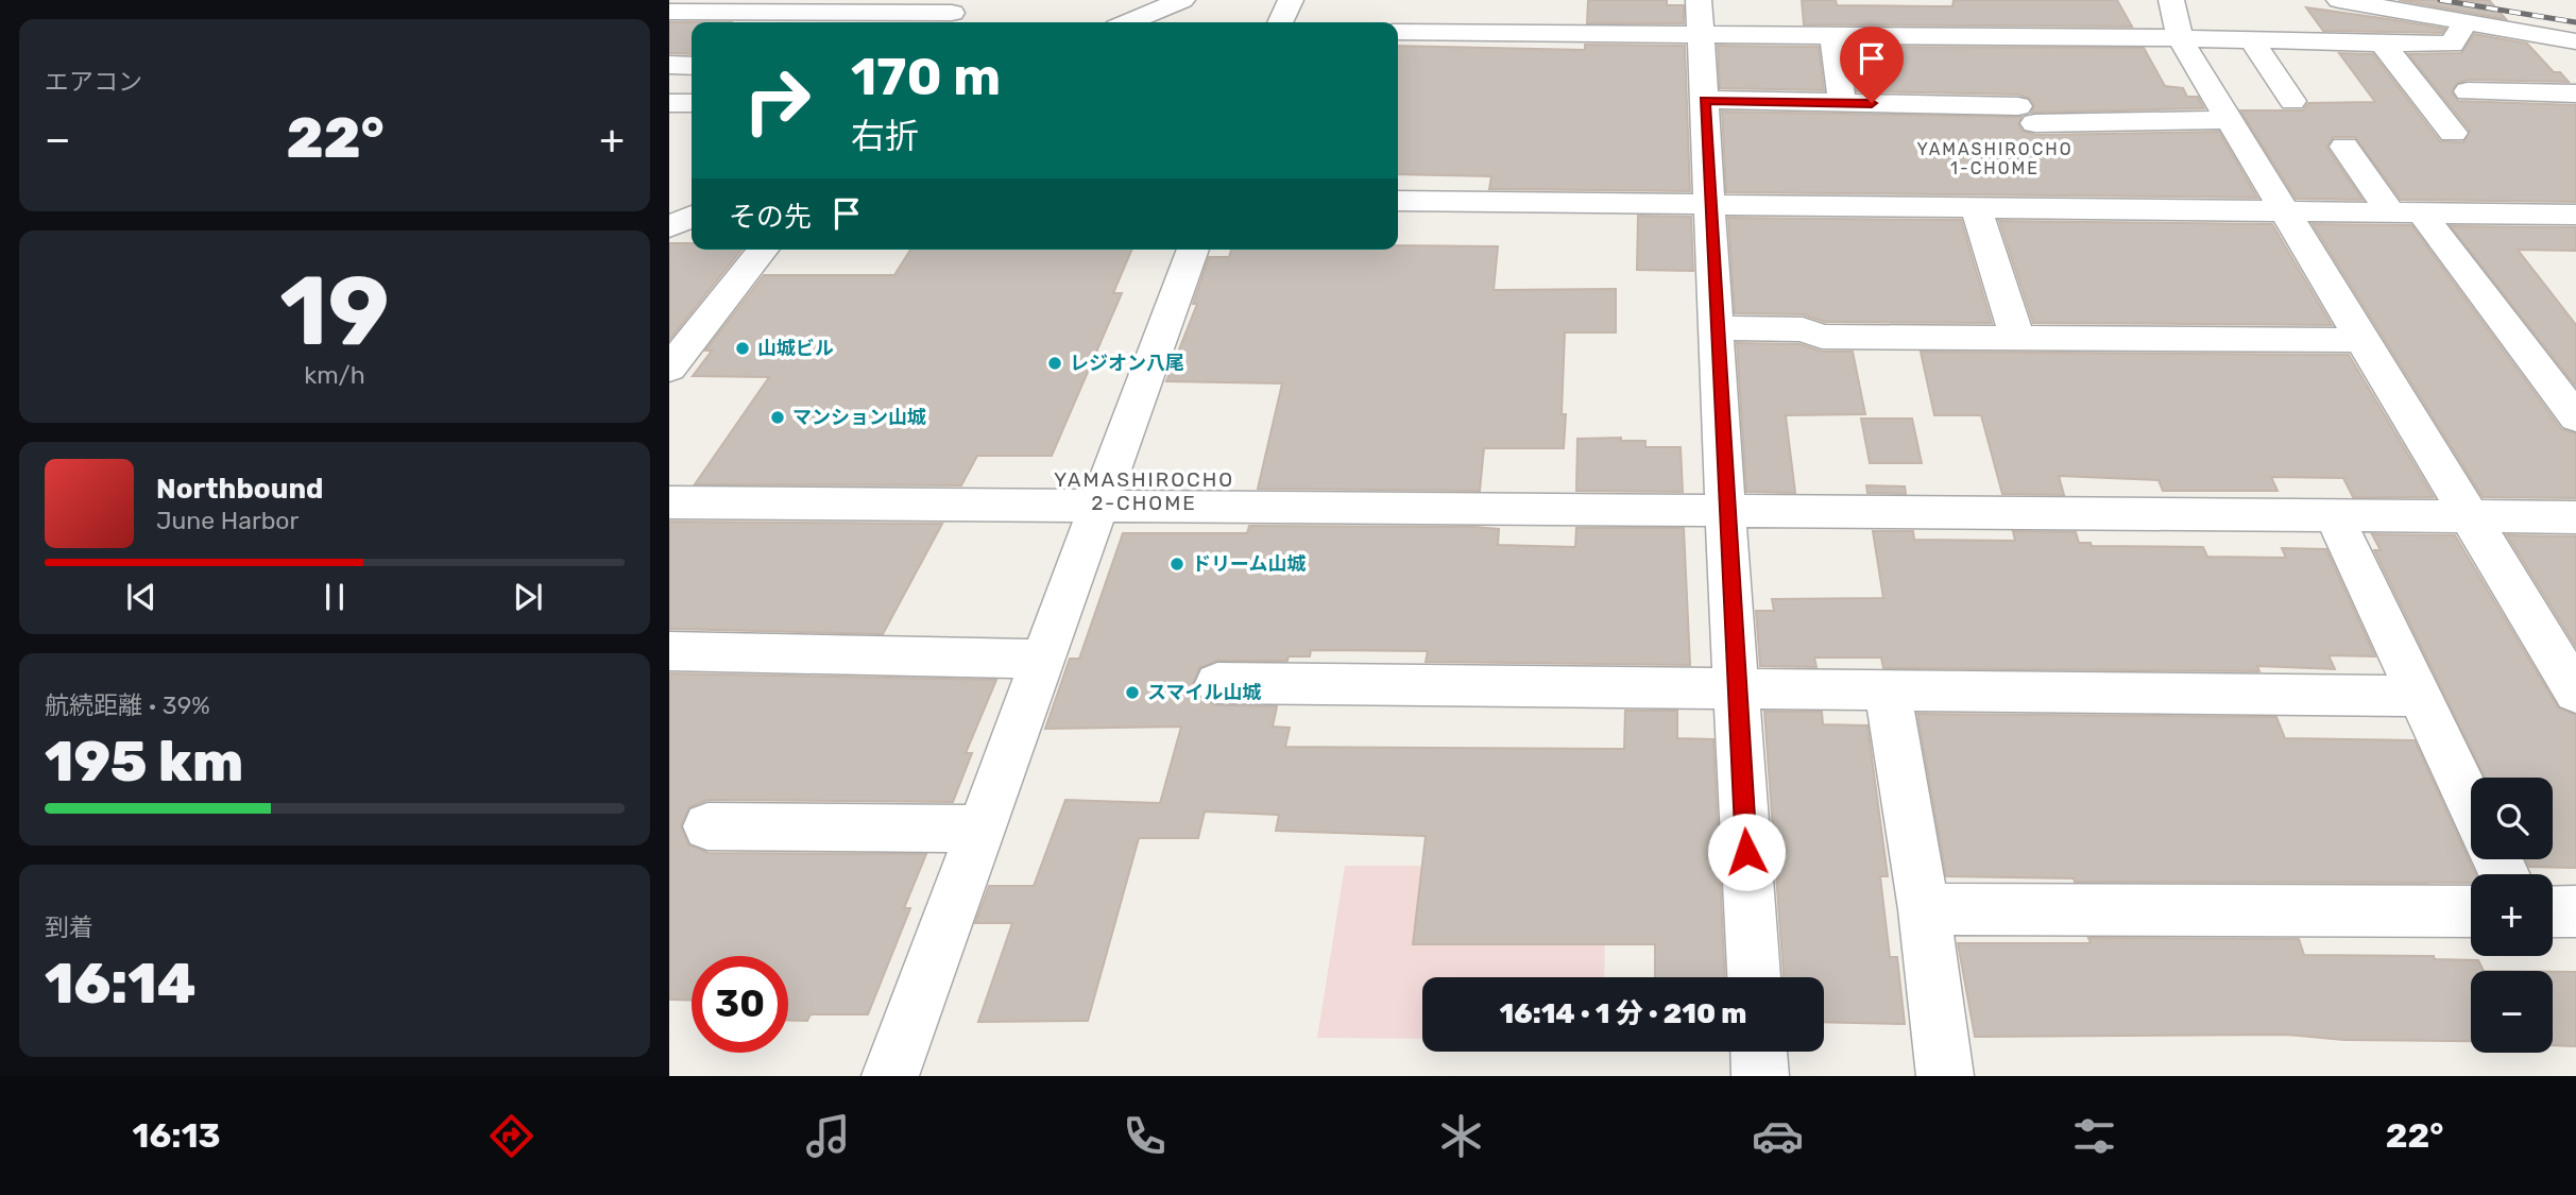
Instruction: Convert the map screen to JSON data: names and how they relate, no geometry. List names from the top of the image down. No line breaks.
{"districts":["YAMASHIROCHO 1-CHOME","YAMASHIROCHO 2-CHOME"],"places":["山城ビル","レジオン八尾","マンション山城","ドリーム山城","スマイル山城"],"page":{"tile":["エアコン",["19","km/h"],["航続距離 · 39%","195 km"],["到着","16:14"]],"turn":["170 m","右折"],"heat":["−","22°","+"],"then":"その先","song":["Northbound","June Harbor"],"map_buttons":["+","−"],"limit":"30","trip":"16:14 · 1 分 · 210 m","tabs":["16:13","22°"]}}
